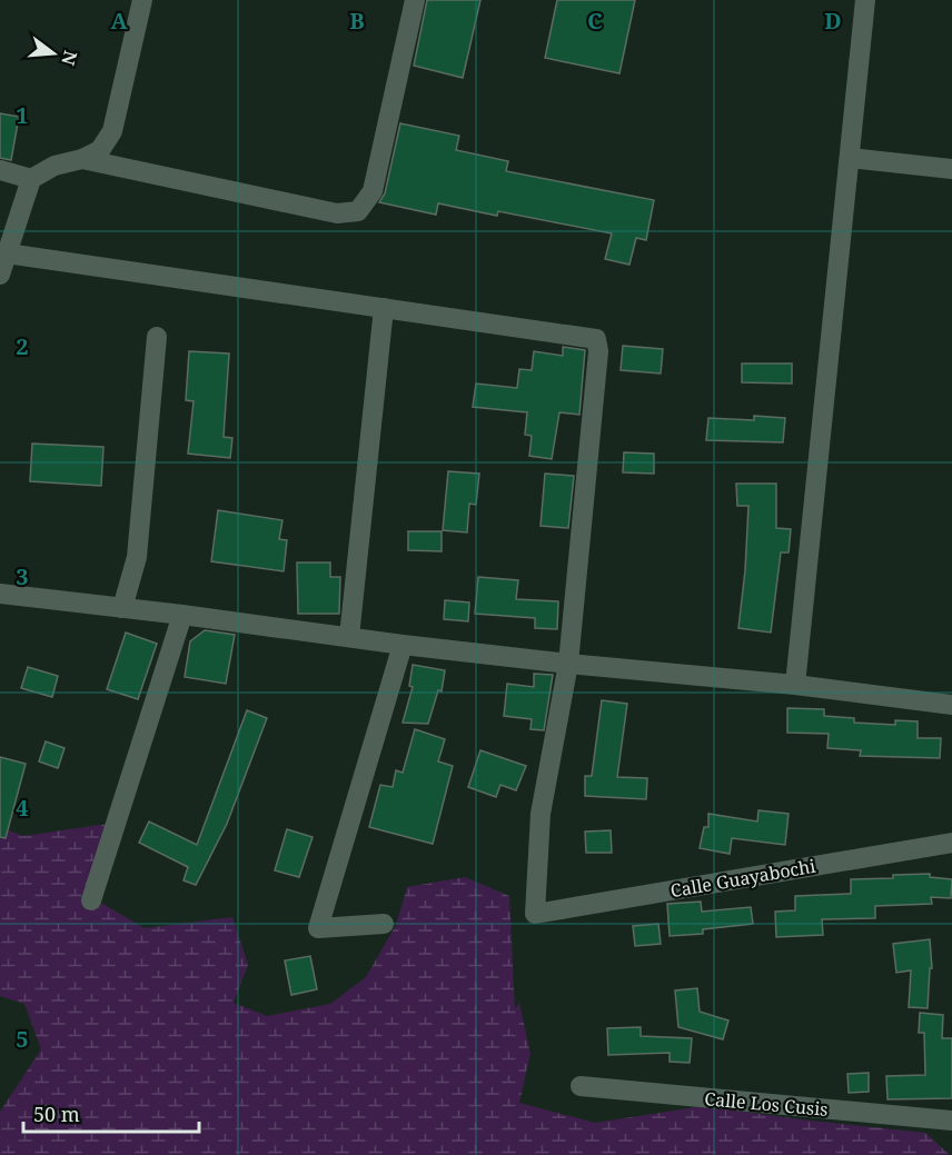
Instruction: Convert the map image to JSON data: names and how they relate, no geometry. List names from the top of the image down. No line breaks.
{"streets":{"street":["Calle Guayabochi","Calle Los Cusis"]},"scale_bar":"50 m","north":"right","grid":{"columns":["A","B","C","D"],"rows":["1","2","3","4","5"]}}
